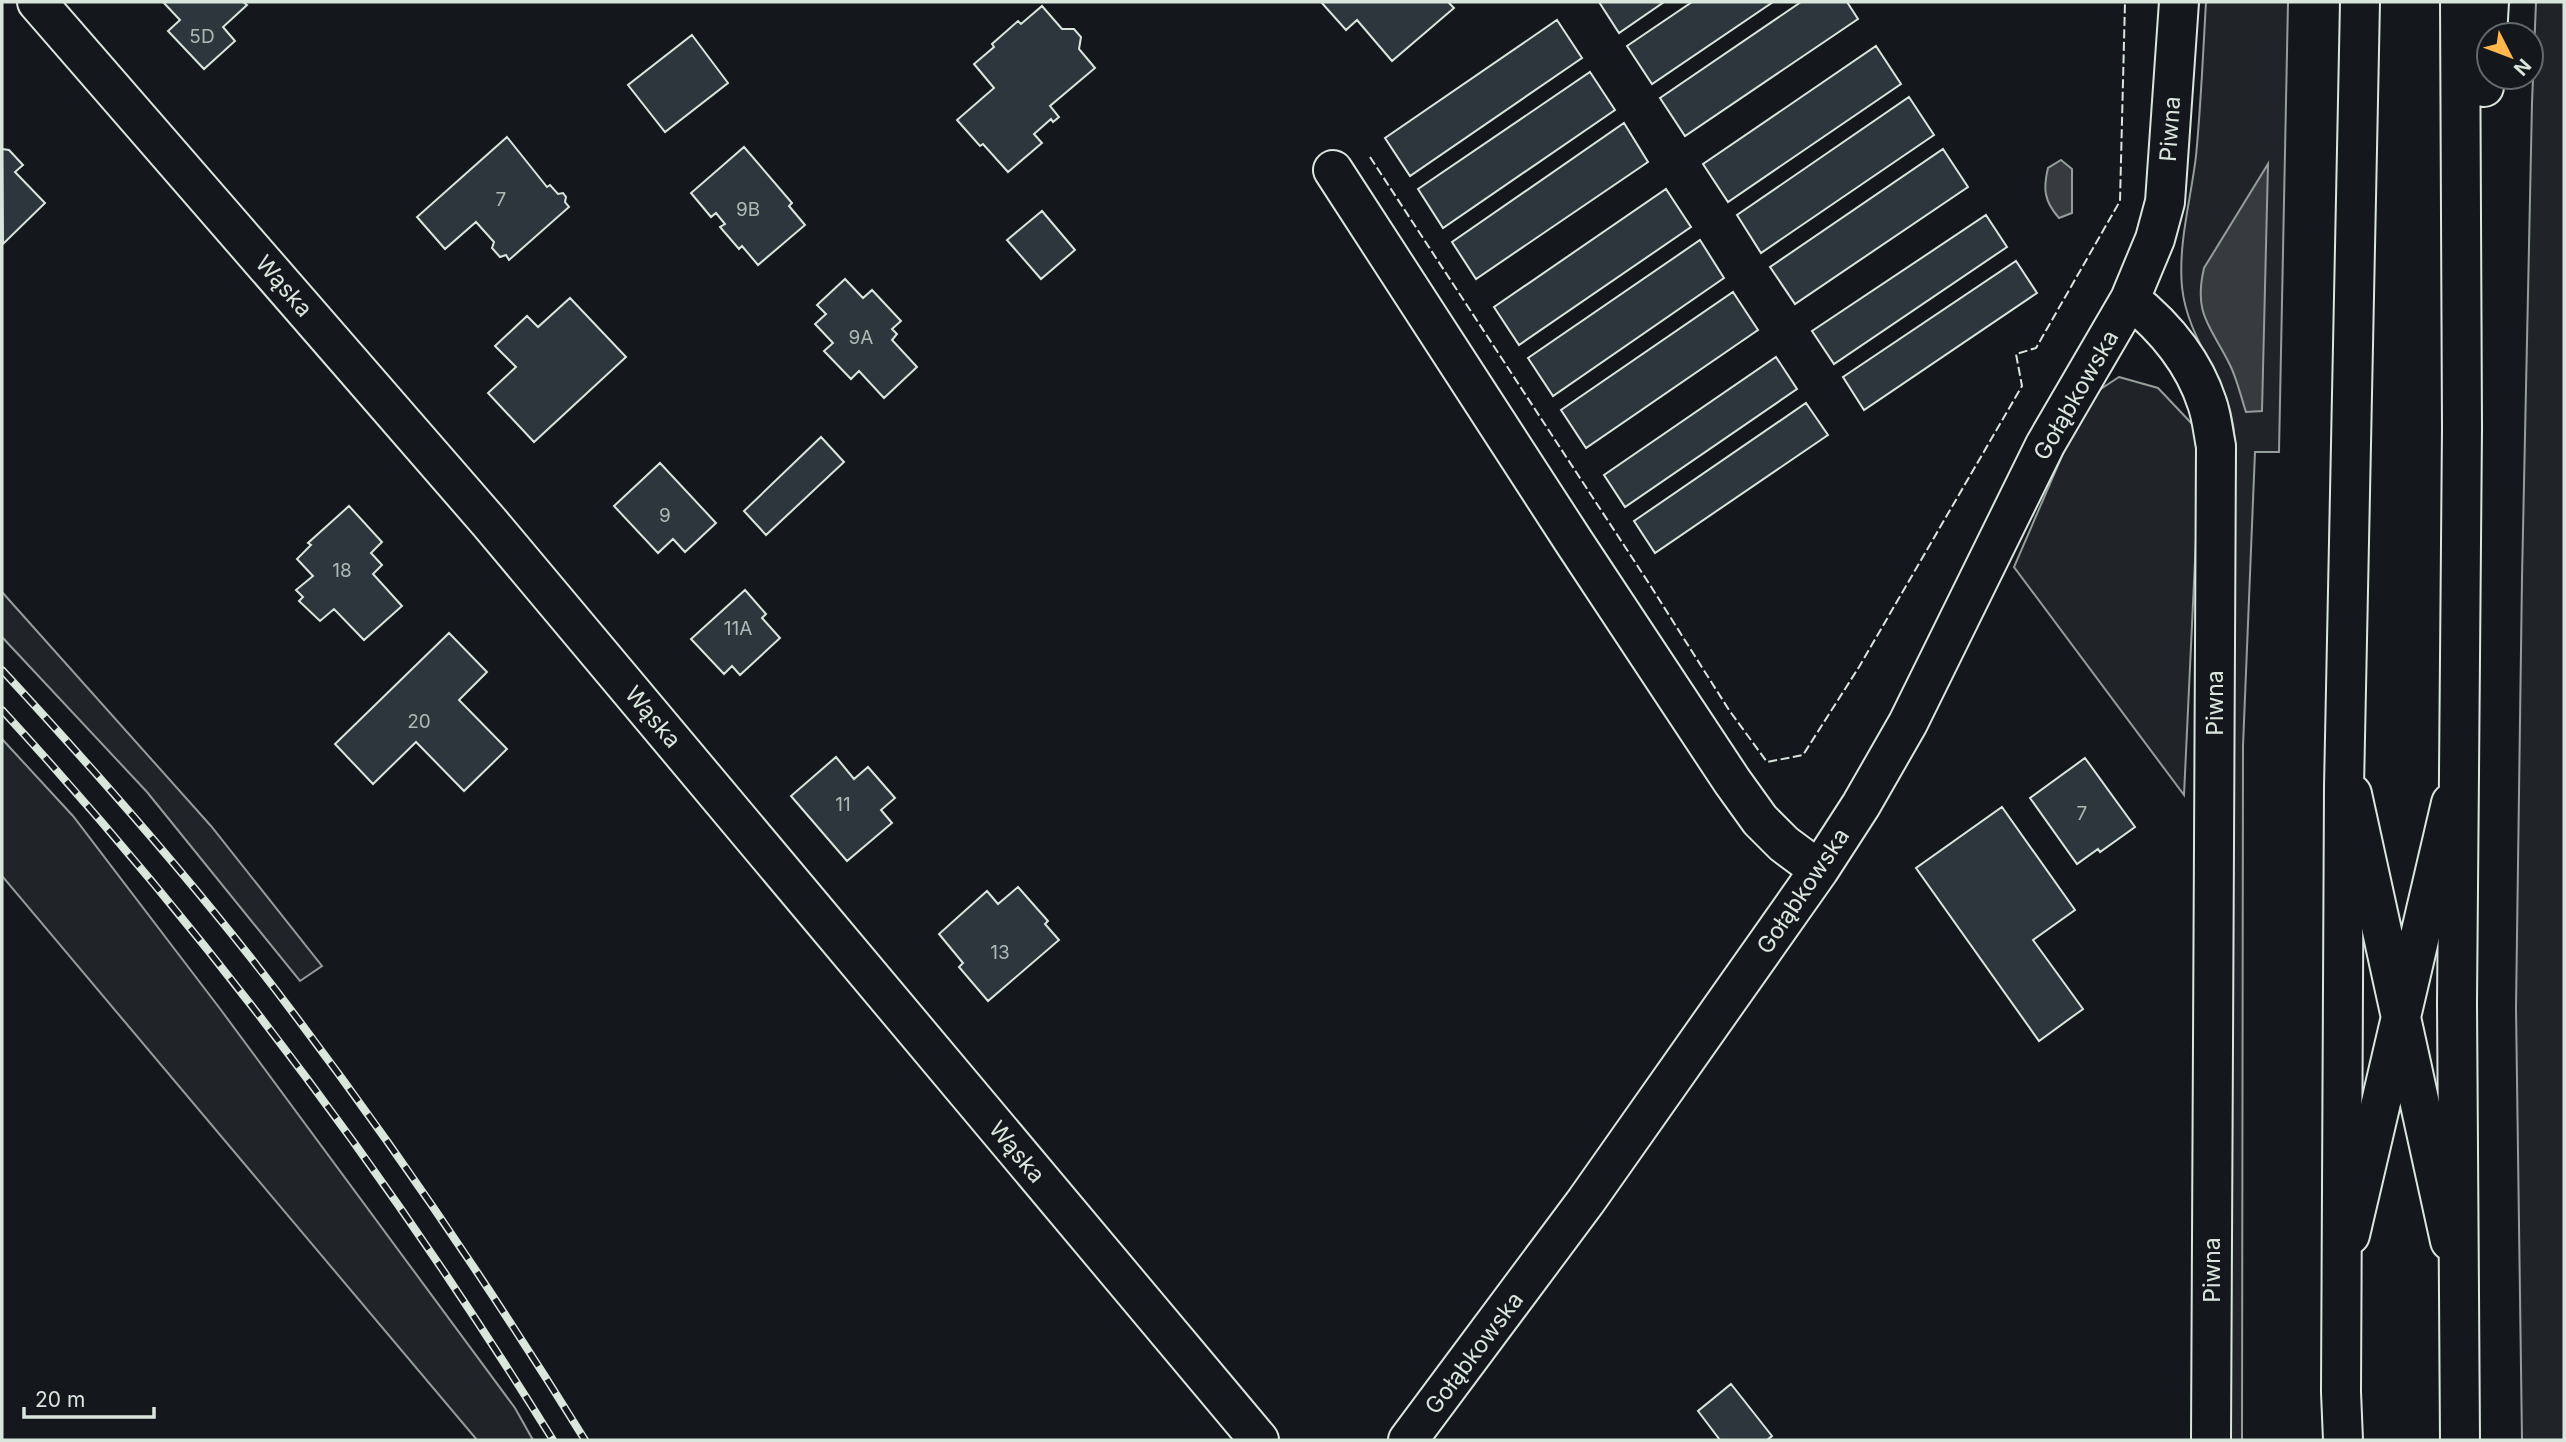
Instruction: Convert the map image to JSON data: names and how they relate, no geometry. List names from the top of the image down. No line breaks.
{"streets":{"main road":["Piwna","Wąska","Gołąbkowska"]},"crossings":[["Piwna","Gołąbkowska"]],"house_numbers":["5D","7","9B","9A","9","18","11A","20","11","7","13"],"scale_bar":"20 m","north":"bottom right"}
